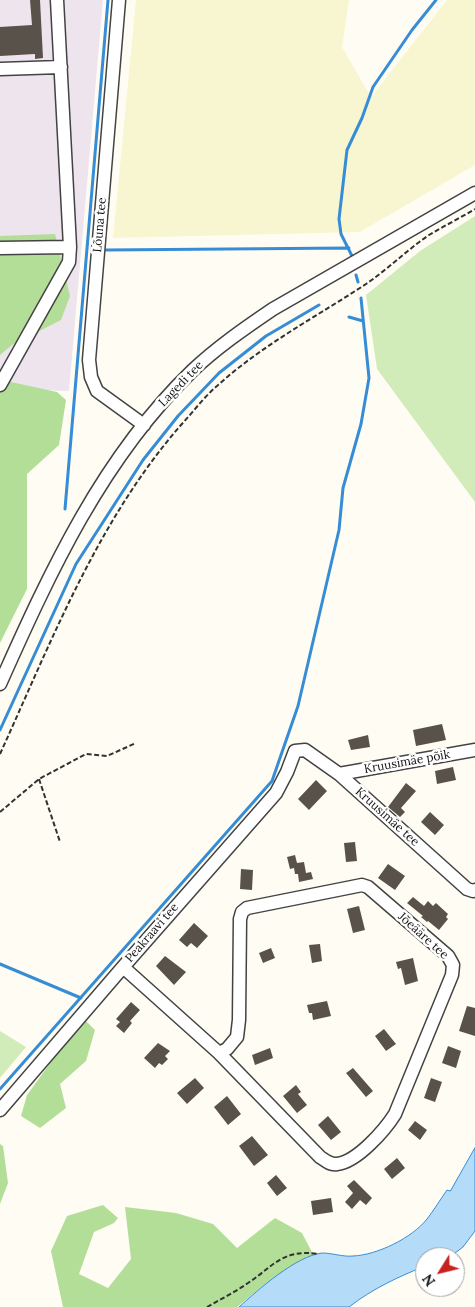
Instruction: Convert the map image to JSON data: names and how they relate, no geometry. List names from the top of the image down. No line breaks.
{"streets":{"street":["Lõuna tee","Lagedi tee","Kruusimäe põik","Kruusimäe tee","Peakraavi tee","Jõeääre tee"]},"crossings":[["Lõuna tee","Lagedi tee"],["Kruusimäe põik","Kruusimäe tee"],["Kruusimäe tee","Peakraavi tee"],["Peakraavi tee","Jõeääre tee"]],"north":"bottom left"}
